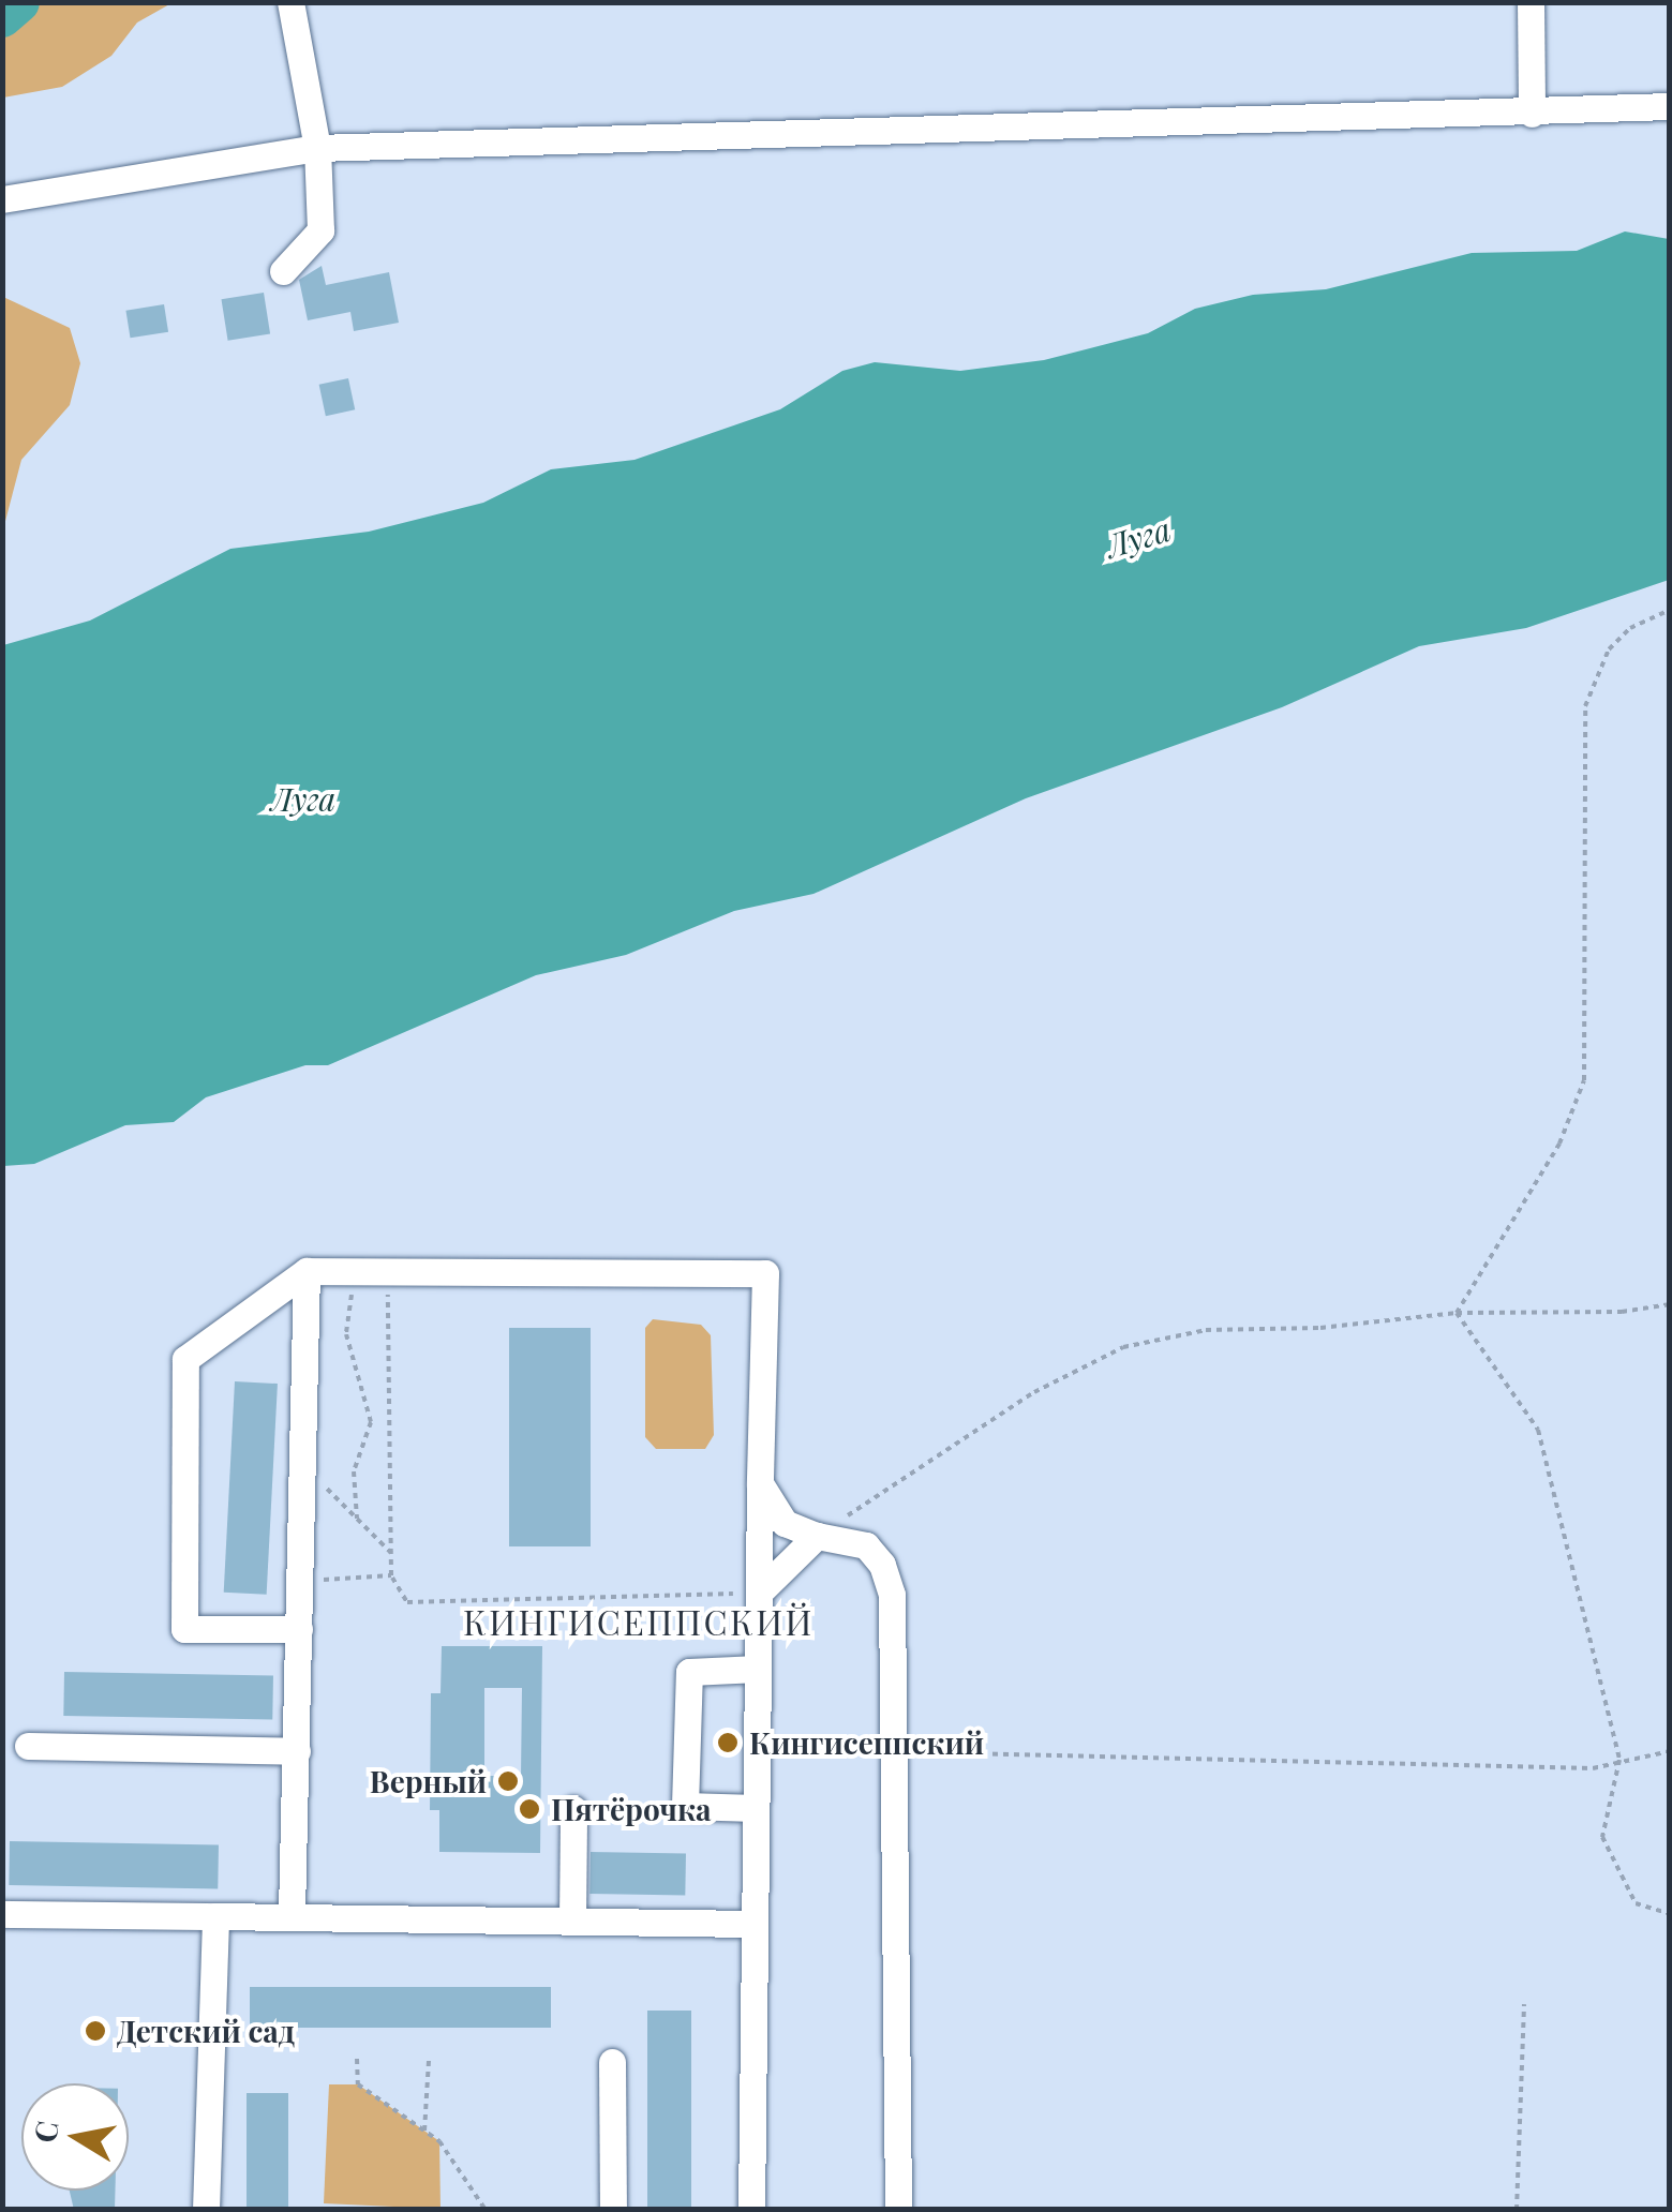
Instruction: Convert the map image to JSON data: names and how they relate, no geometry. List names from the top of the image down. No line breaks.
{"districts":["КИНГИСЕППСКИЙ"],"water":["Луга"],"places":["Кингисеппский","Верный","Пятёрочка","Детский сад"],"north":"left"}
